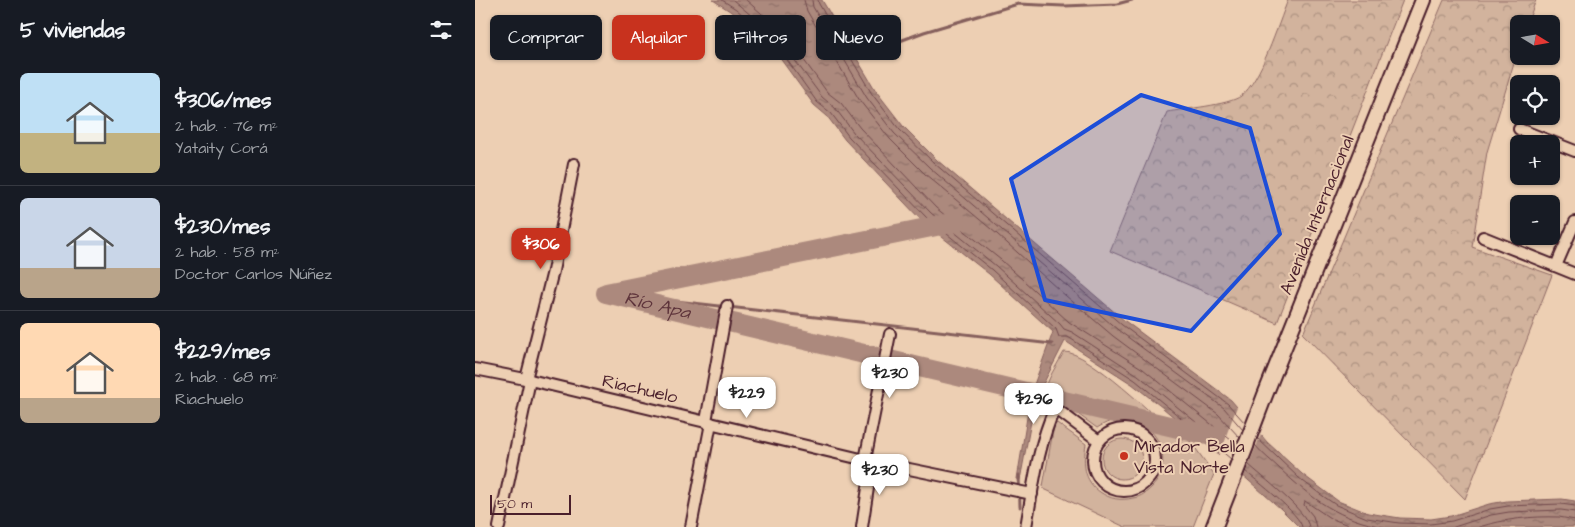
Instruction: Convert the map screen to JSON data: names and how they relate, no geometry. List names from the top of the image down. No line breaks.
{"streets":{"main road":["Avenida Internacional"],"street":["Riachuelo"]},"water":["Río Apa"],"places":["Mirador Bella Vista Norte"],"scale_bar":"50 m","north":"right","page":{"heading":"5 viviendas","map_buttons":["+","−"],"chip":["Comprar","Alquilar","Filtros","Nuevo"],"list":[{"name":"$306/mes","note":"2 hab. · 76 m² · Yataity Corá"},{"name":"$230/mes","note":"2 hab. · 58 m² · Doctor Carlos Núñez"},{"name":"$229/mes","note":"2 hab. · 68 m² · Riachuelo"}],"price":["$306","$230","$229","$296","$230"],"scale":"50 m"}}
